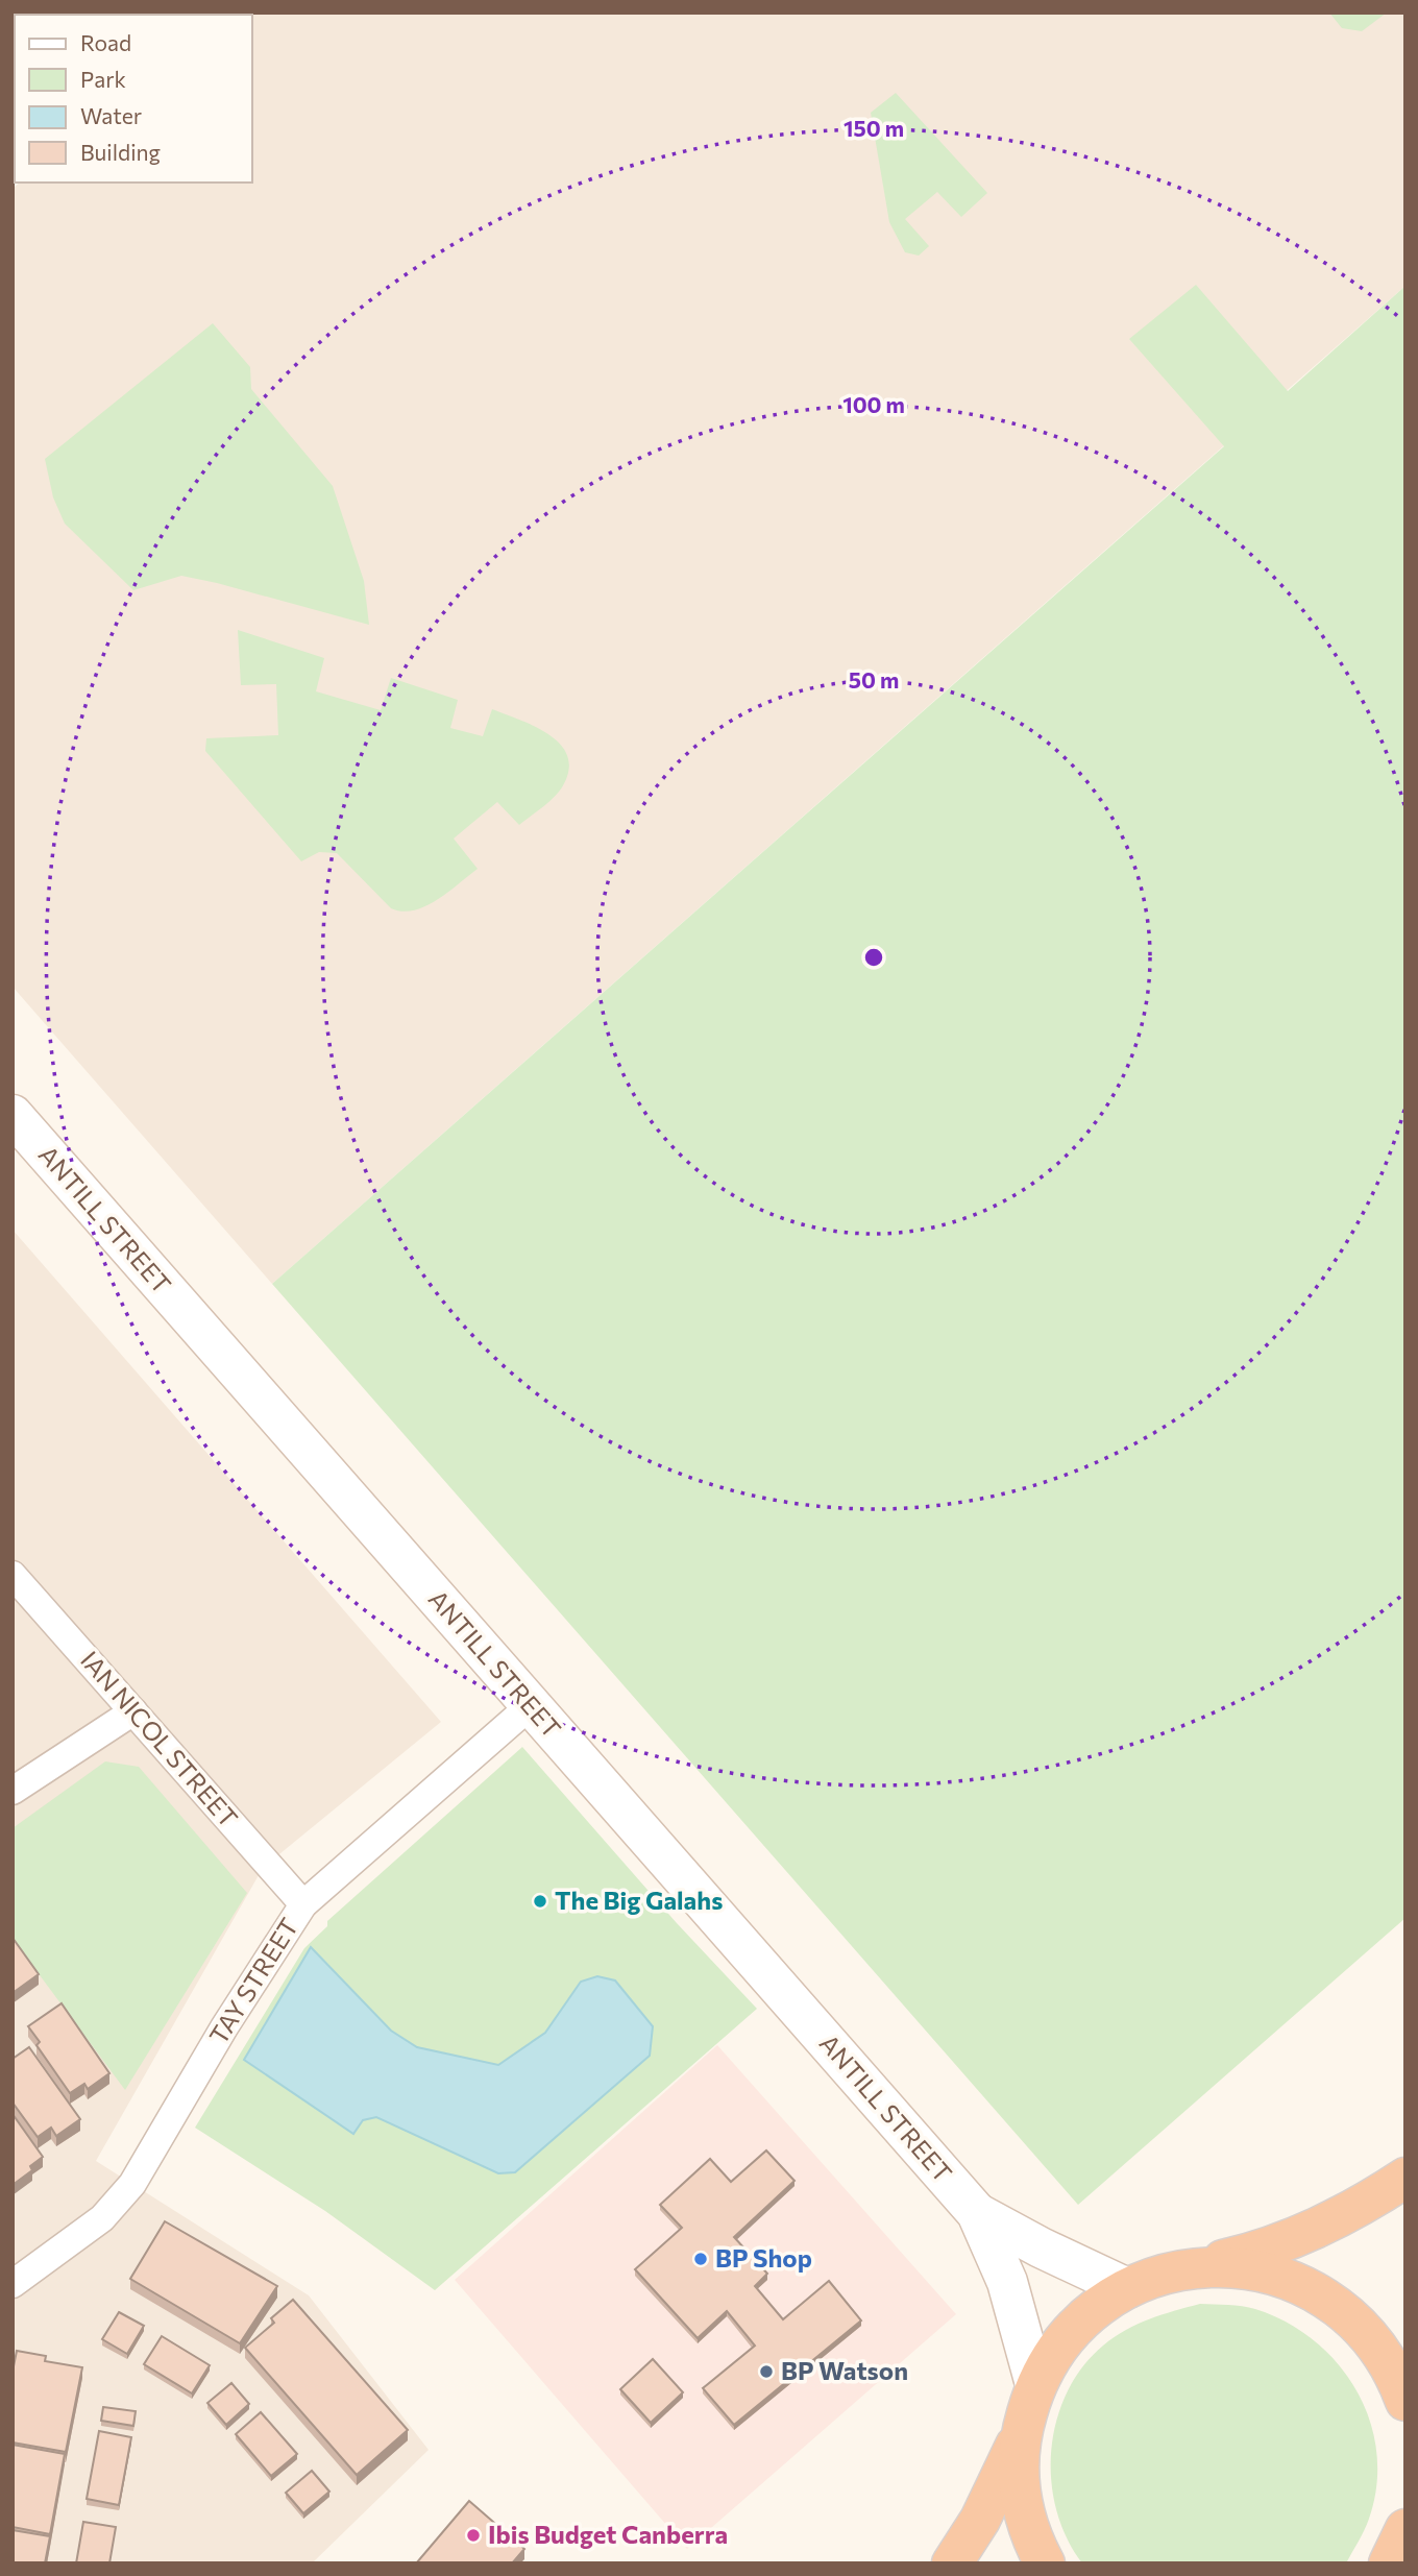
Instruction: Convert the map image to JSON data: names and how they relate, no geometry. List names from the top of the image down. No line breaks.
{"streets":{"main road":["ANTILL STREET"],"street":["IAN NICOL STREET","TAY STREET"]},"crossings":[["ANTILL STREET","TAY STREET"],["IAN NICOL STREET","TAY STREET"]],"places":["The Big Galahs","BP Shop","BP Watson","Ibis Budget Canberra"],"legend":["Road","Park","Water","Building"],"rings":["150 m","100 m","50 m"]}
